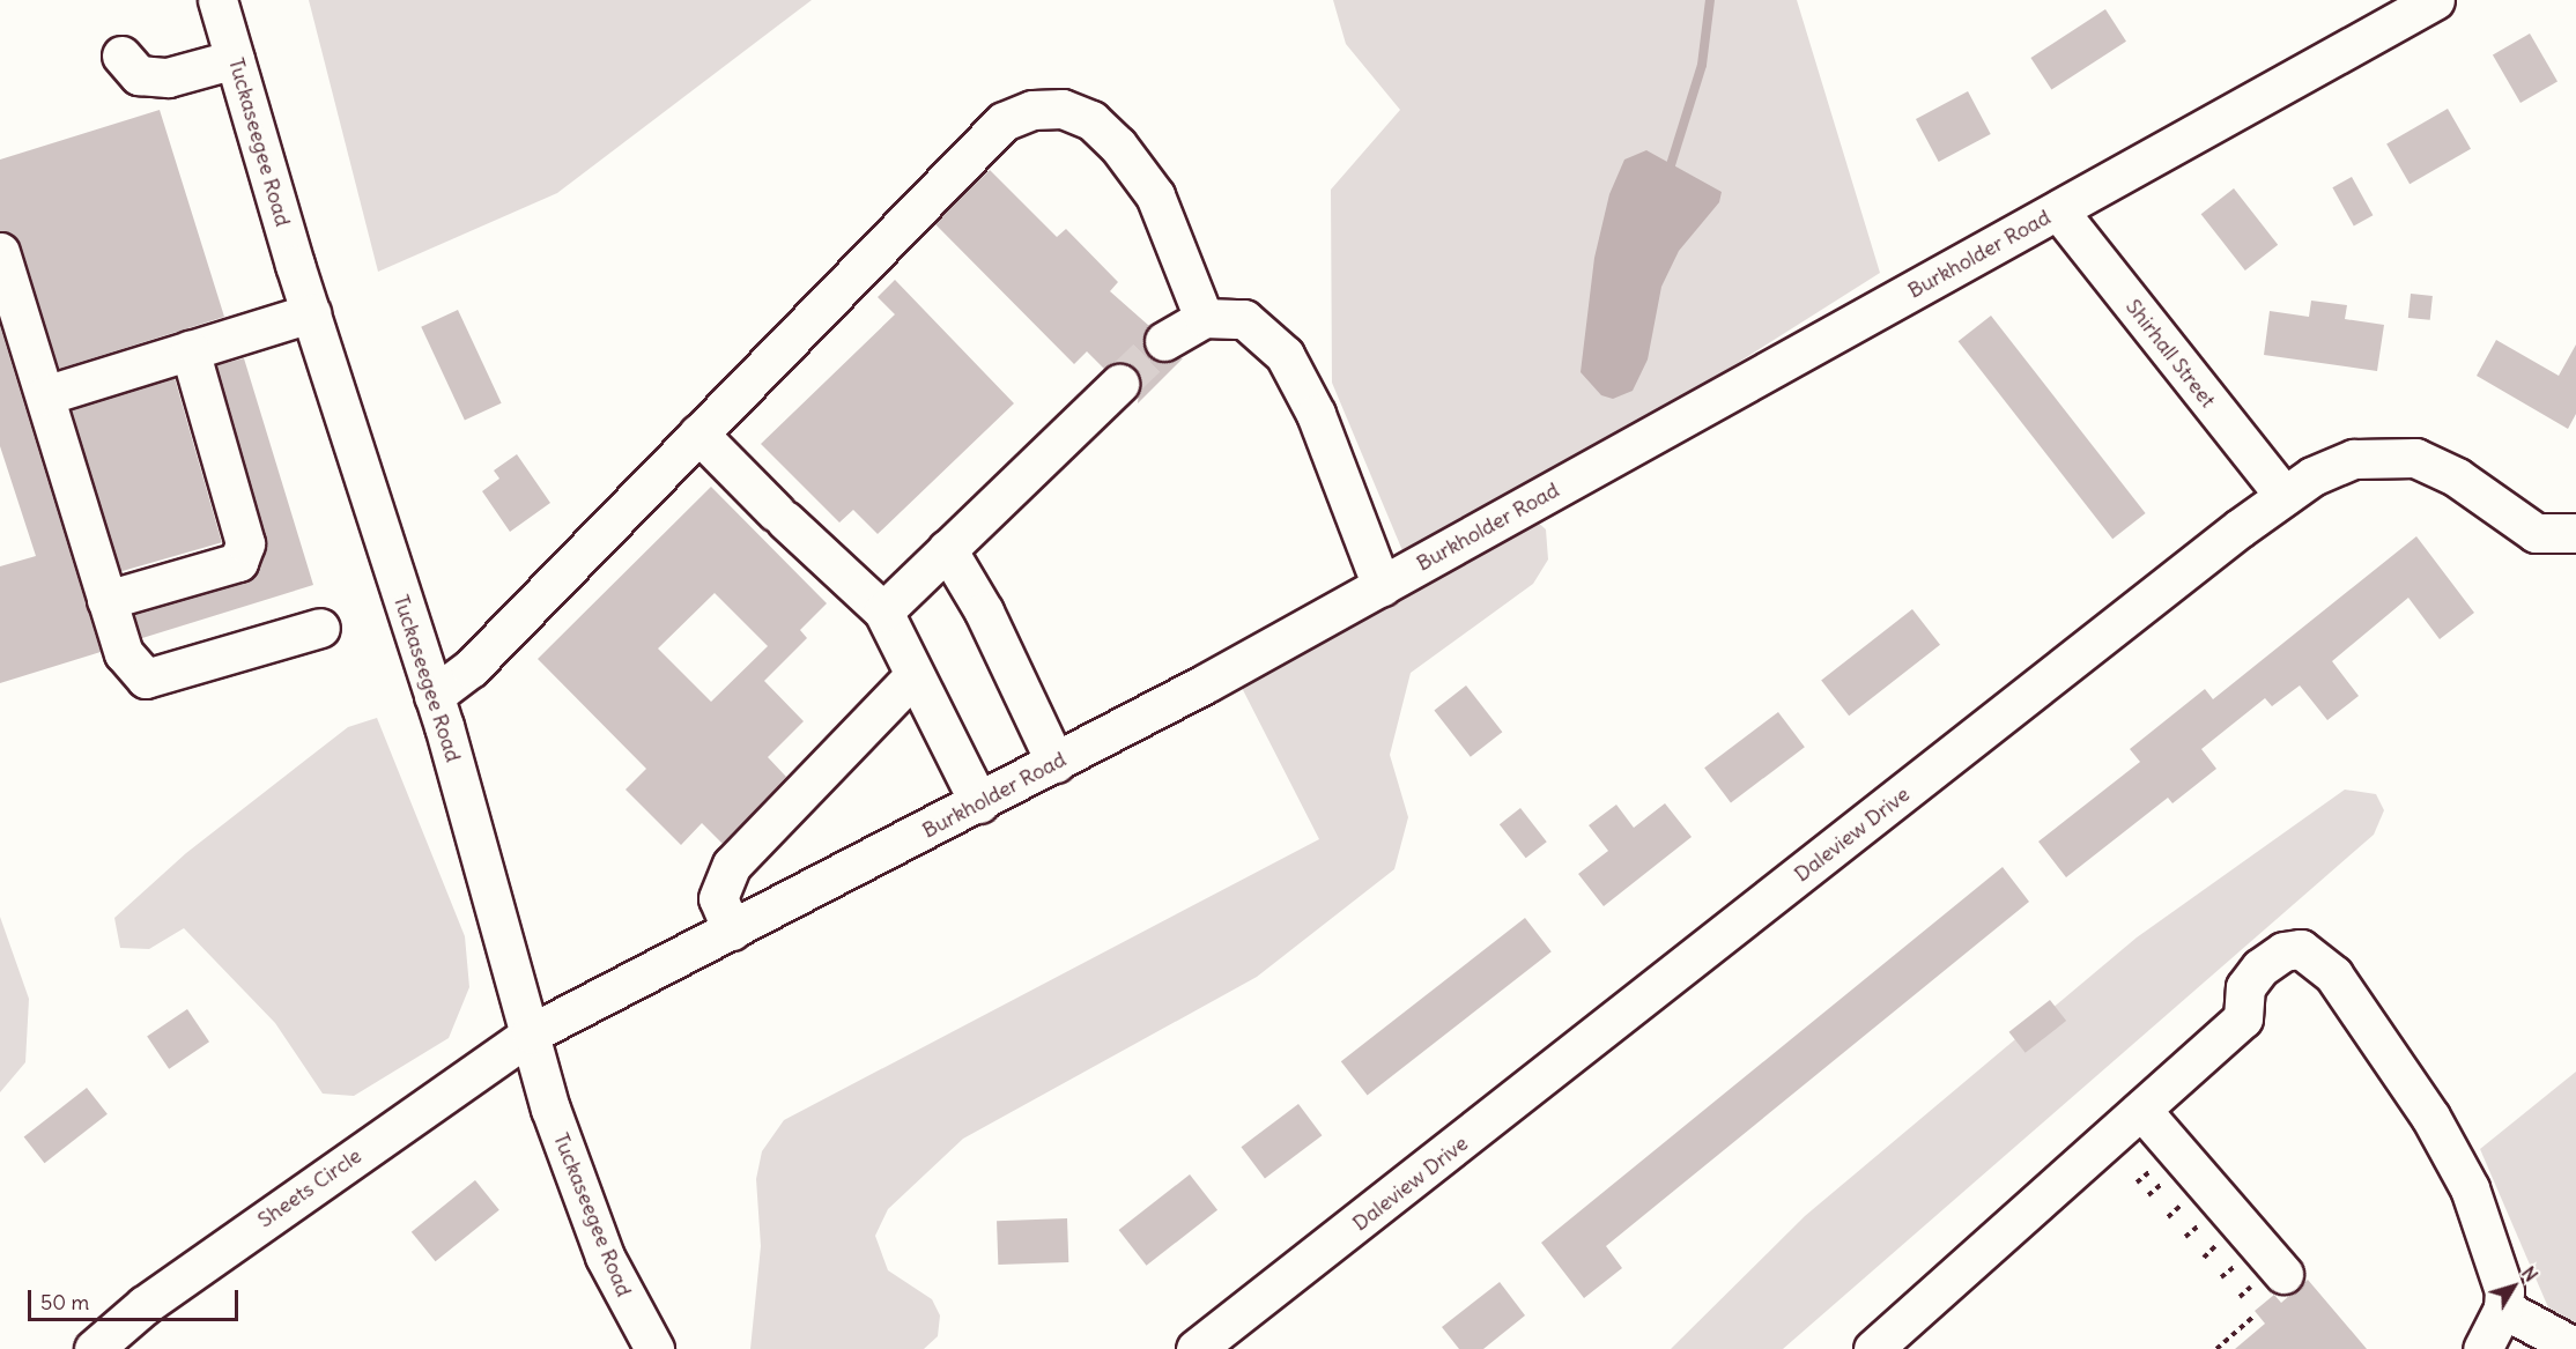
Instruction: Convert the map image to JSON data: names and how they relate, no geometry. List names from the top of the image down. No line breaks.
{"streets":{"street":["Tuckaseegee Road","Burkholder Road","Shirhall Street","Daleview Drive","Sheets Circle"]},"crossings":[["Tuckaseegee Road","Burkholder Road"],["Tuckaseegee Road","Sheets Circle"],["Burkholder Road","Shirhall Street"],["Burkholder Road","Sheets Circle"],["Shirhall Street","Daleview Drive"]],"scale_bar":"50 m","north":"top right"}
